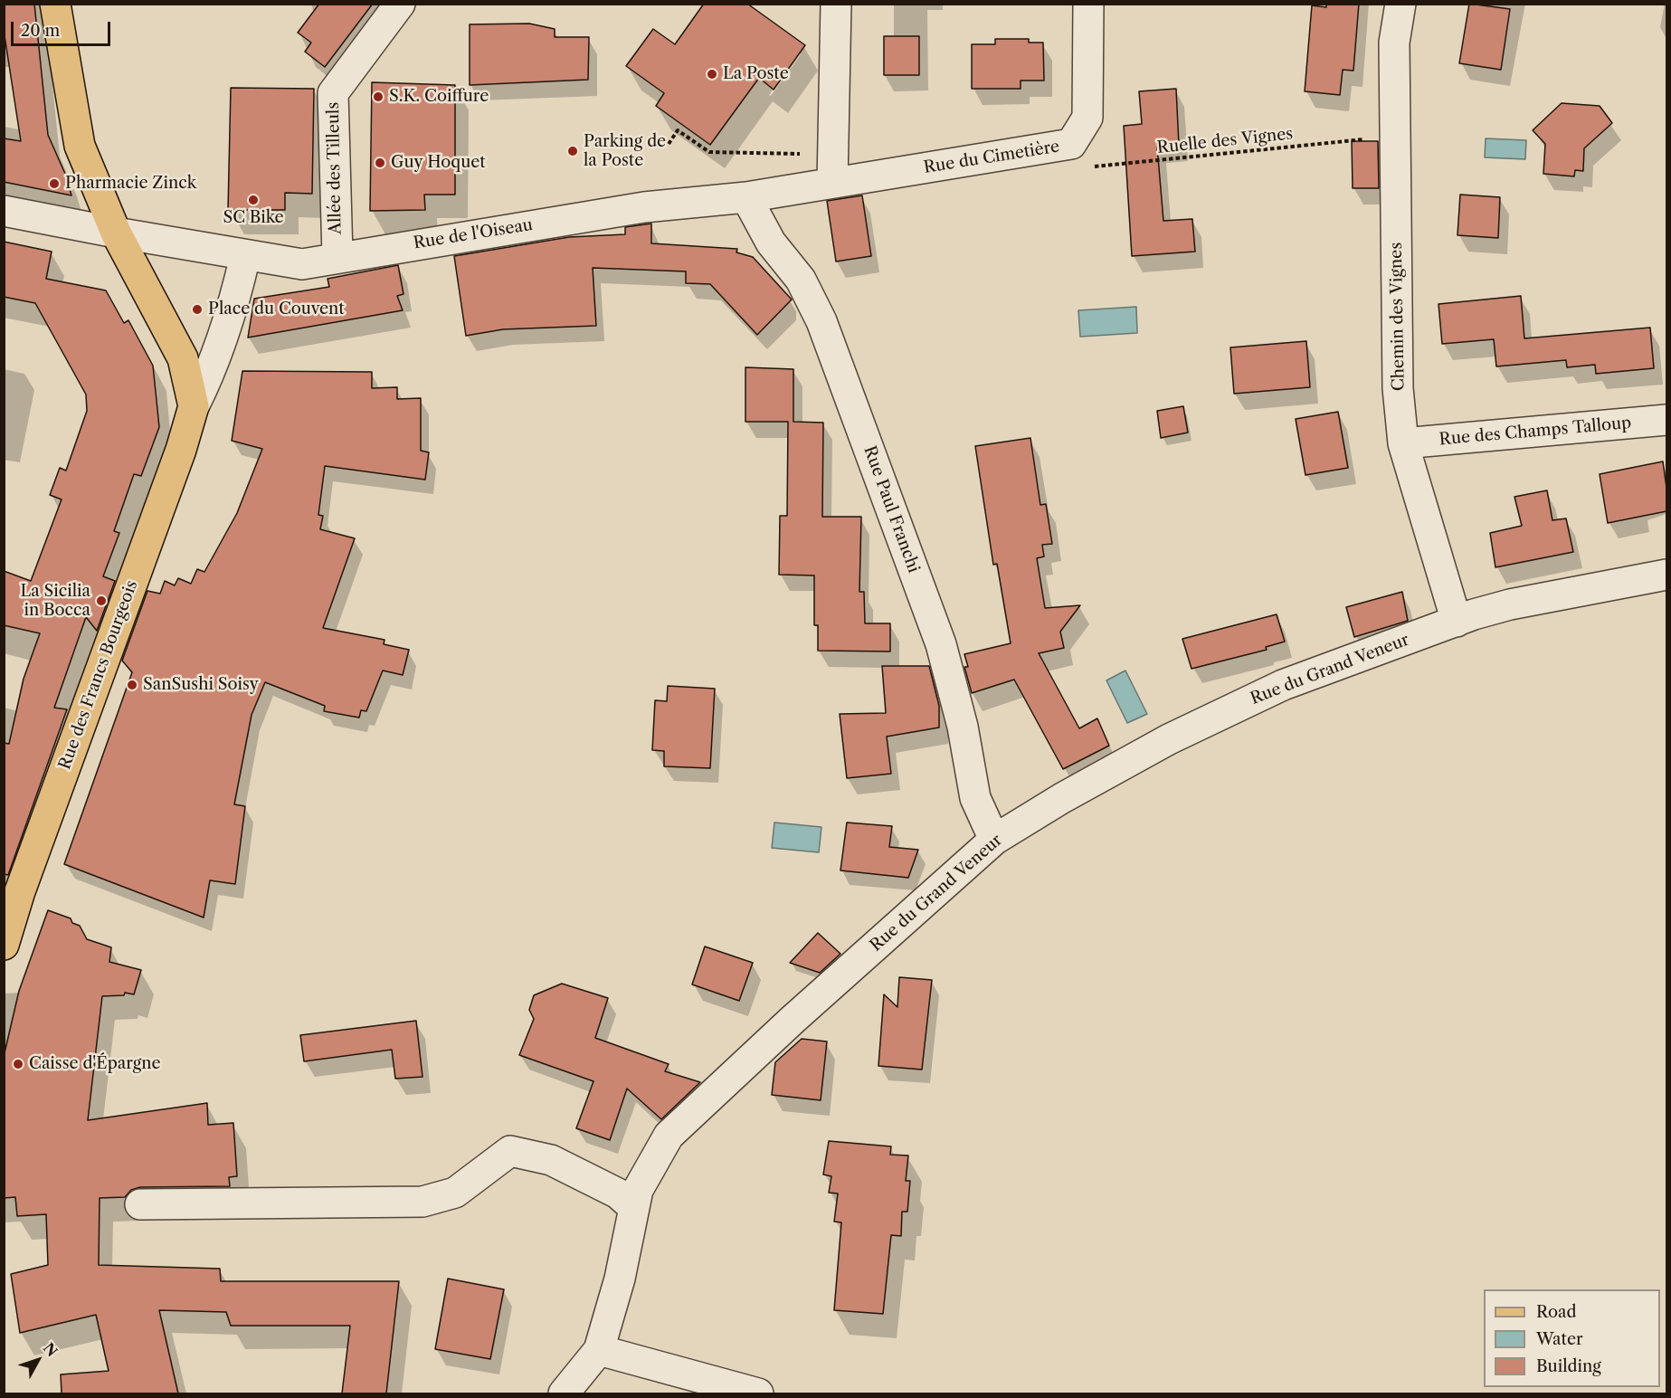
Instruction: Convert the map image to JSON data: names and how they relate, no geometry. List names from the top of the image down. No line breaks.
{"streets":{"main road":["Rue des Francs Bourgeois"],"street":["Rue du Cimetière","Allée des Tilleuls","Rue de l'Oiseau","Chemin des Vignes","Rue des Champs Talloup","Rue Paul Franchi","Rue du Grand Veneur"],"path":["Ruelle des Vignes"]},"crossings":[["Ruelle des Vignes","Rue du Cimetière"],["Ruelle des Vignes","Chemin des Vignes"],["Rue du Cimetière","Rue de l'Oiseau"],["Allée des Tilleuls","Rue de l'Oiseau"],["Rue de l'Oiseau","Rue Paul Franchi"],["Rue de l'Oiseau","Rue des Francs Bourgeois"],["Chemin des Vignes","Rue des Champs Talloup"],["Chemin des Vignes","Rue du Grand Veneur"],["Rue Paul Franchi","Rue du Grand Veneur"]],"places":["La Poste","S.K. Coiffure","Parking de la Poste","Guy Hoquet","Pharmacie Zinck","SC Bike","Place du Couvent","La Sicilia in Bocca","SanSushi Soisy","Caisse d'Épargne"],"legend":["Road","Water","Building"],"scale_bar":"20 m","north":"top right"}
